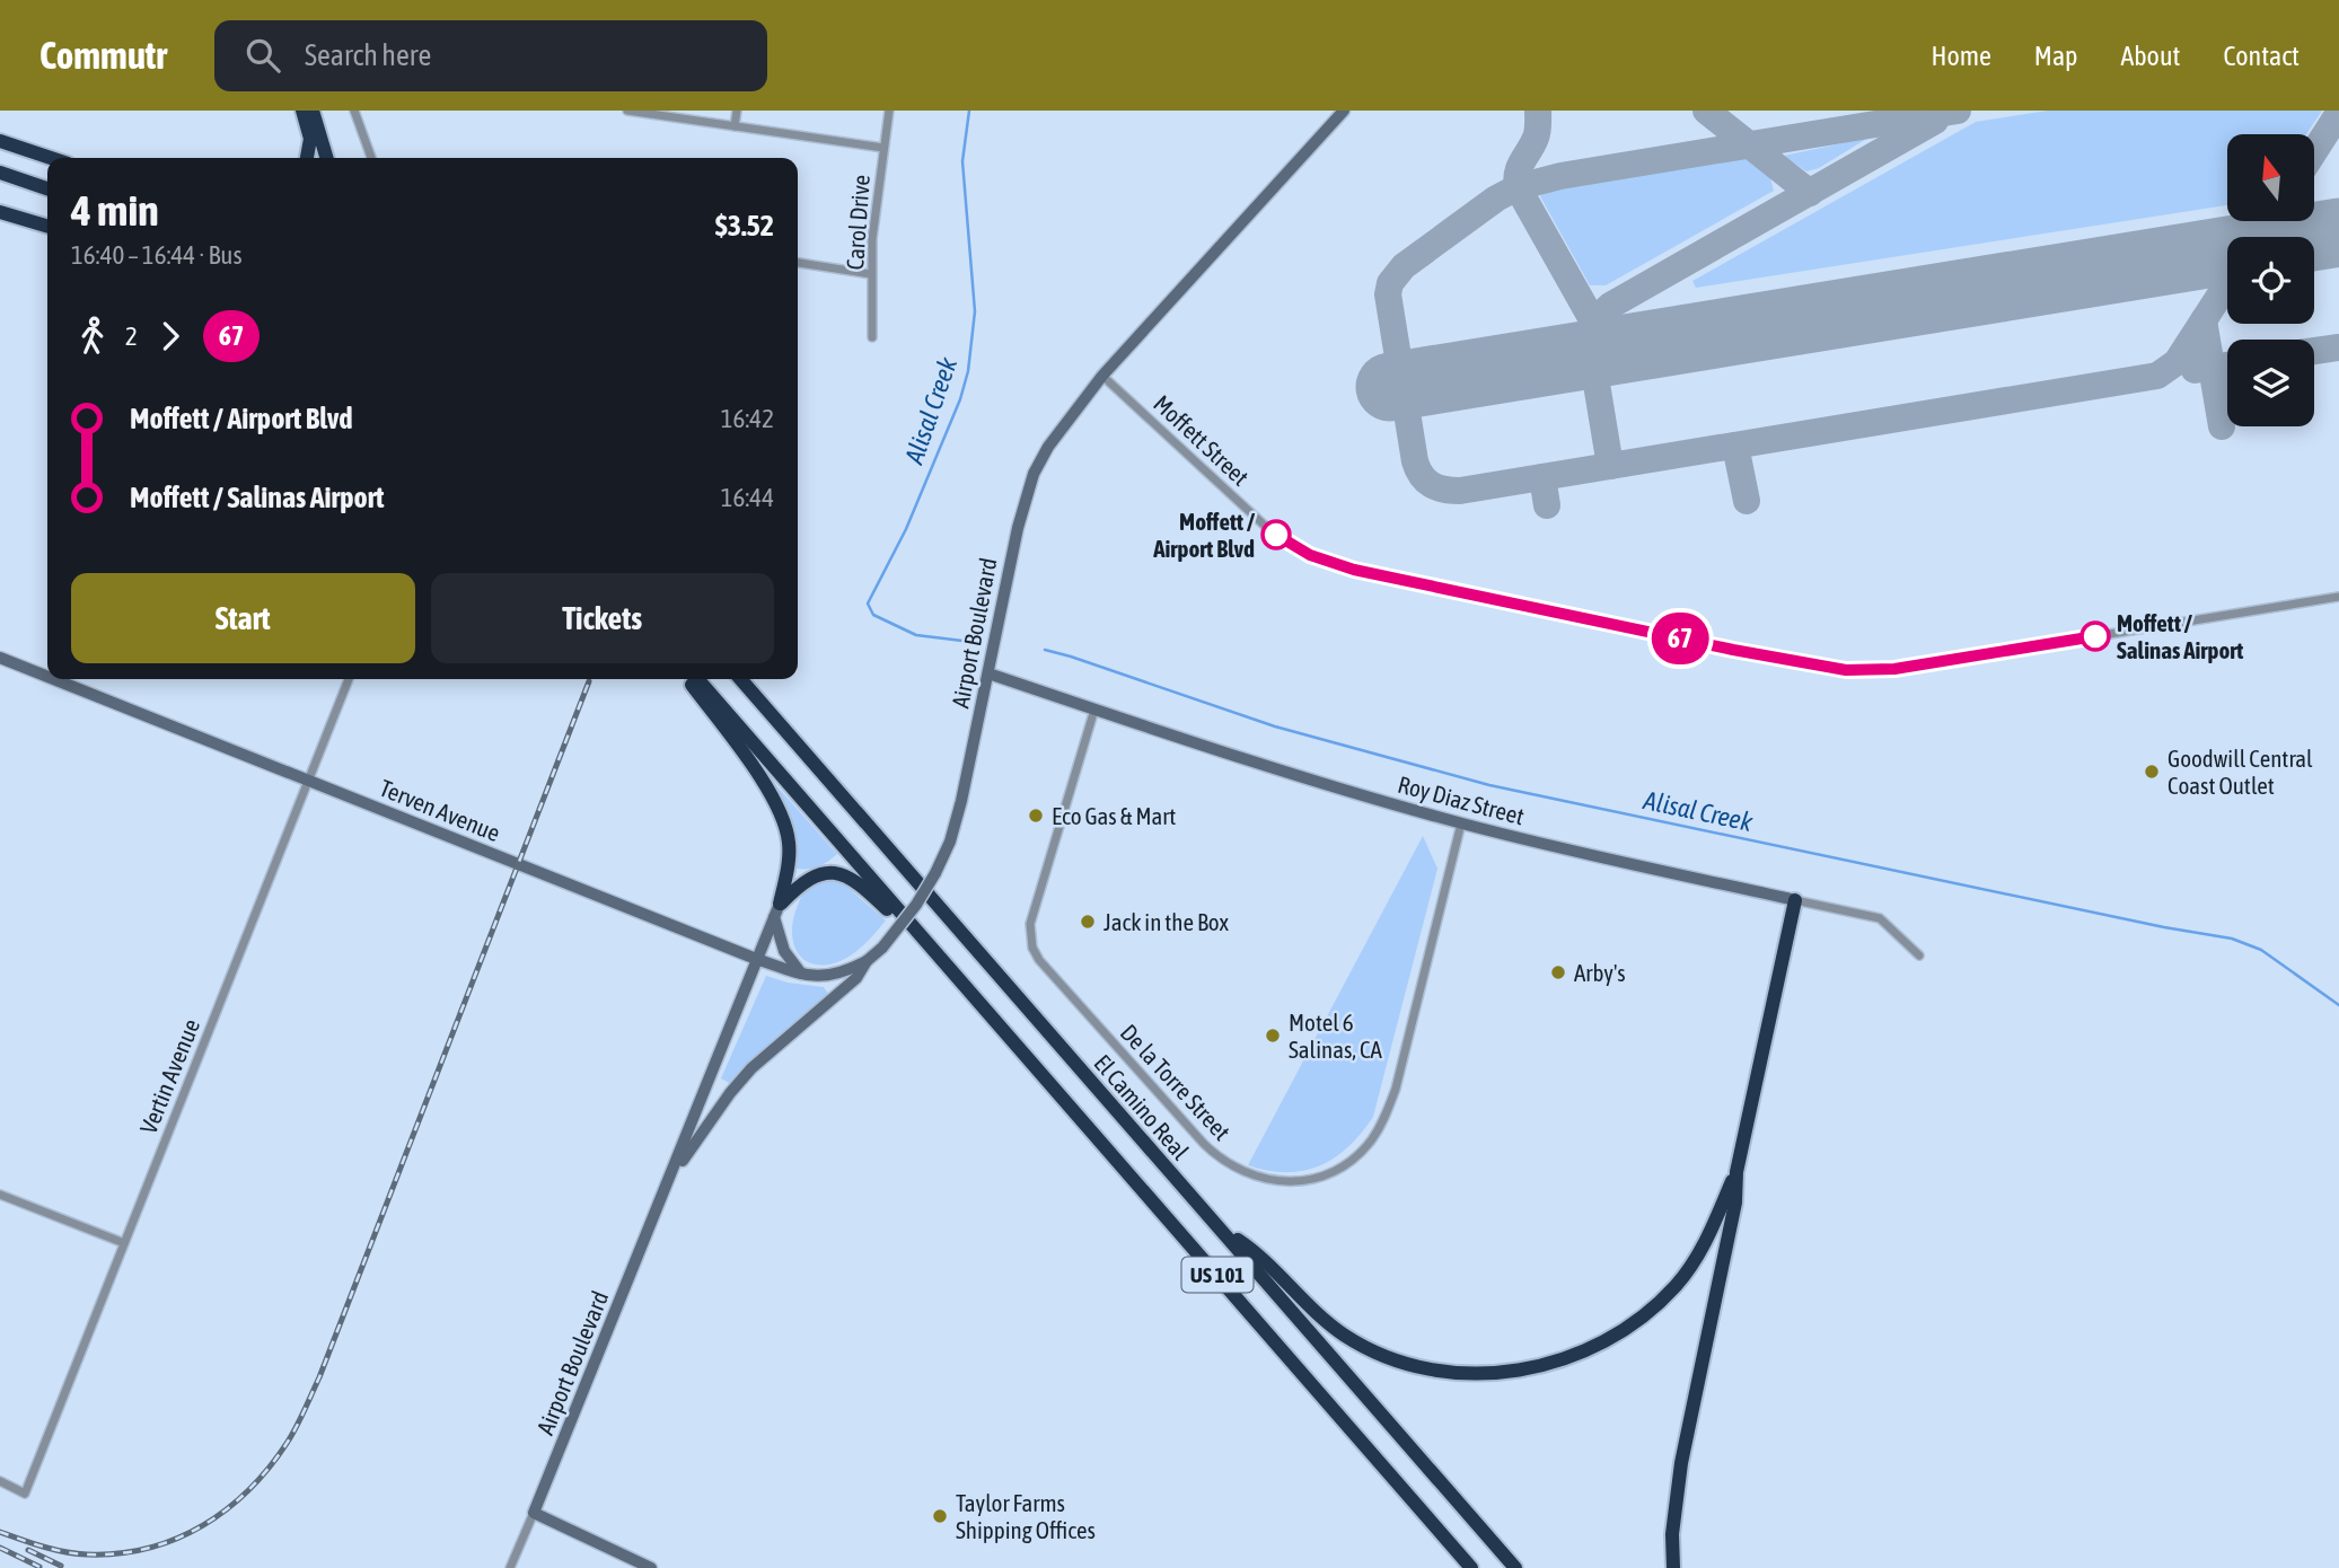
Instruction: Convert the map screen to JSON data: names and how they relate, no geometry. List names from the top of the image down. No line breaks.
{"streets":{"highway":["El Camino Real","US 101"],"main road":["Airport Boulevard","Roy Diaz Street","Terven Avenue"],"street":["Carol Drive","Moffett Street","Vertin Avenue","De la Torre Street"]},"crossings":[["Moffett Street","Airport Boulevard"],["Airport Boulevard","Roy Diaz Street"],["Airport Boulevard","Terven Avenue"],["Roy Diaz Street","De la Torre Street"],["Terven Avenue","Vertin Avenue"]],"water":["Alisal Creek"],"places":["Moffett / Airport Blvd","Moffett / Salinas Airport","Goodwill Central Coast Outlet","Eco Gas & Mart","Jack in the Box","Arby's","Motel 6 Salinas, CA","Taylor Farms Shipping Offices"],"lines":["bus line 67"],"north":"top","page":{"header":"Commutr","search":"Search here","nav":["Home","Map","About","Contact"],"on_map":"67","heading":["4 min","16:40 – 16:44 · Bus","$3.52"],"legs":["2","67"],"list":[{"name":"Moffett / Airport Blvd","value":"16:42"},{"name":"Moffett / Salinas Airport","value":"16:44"}],"buttons":["Start","Tickets"]}}
